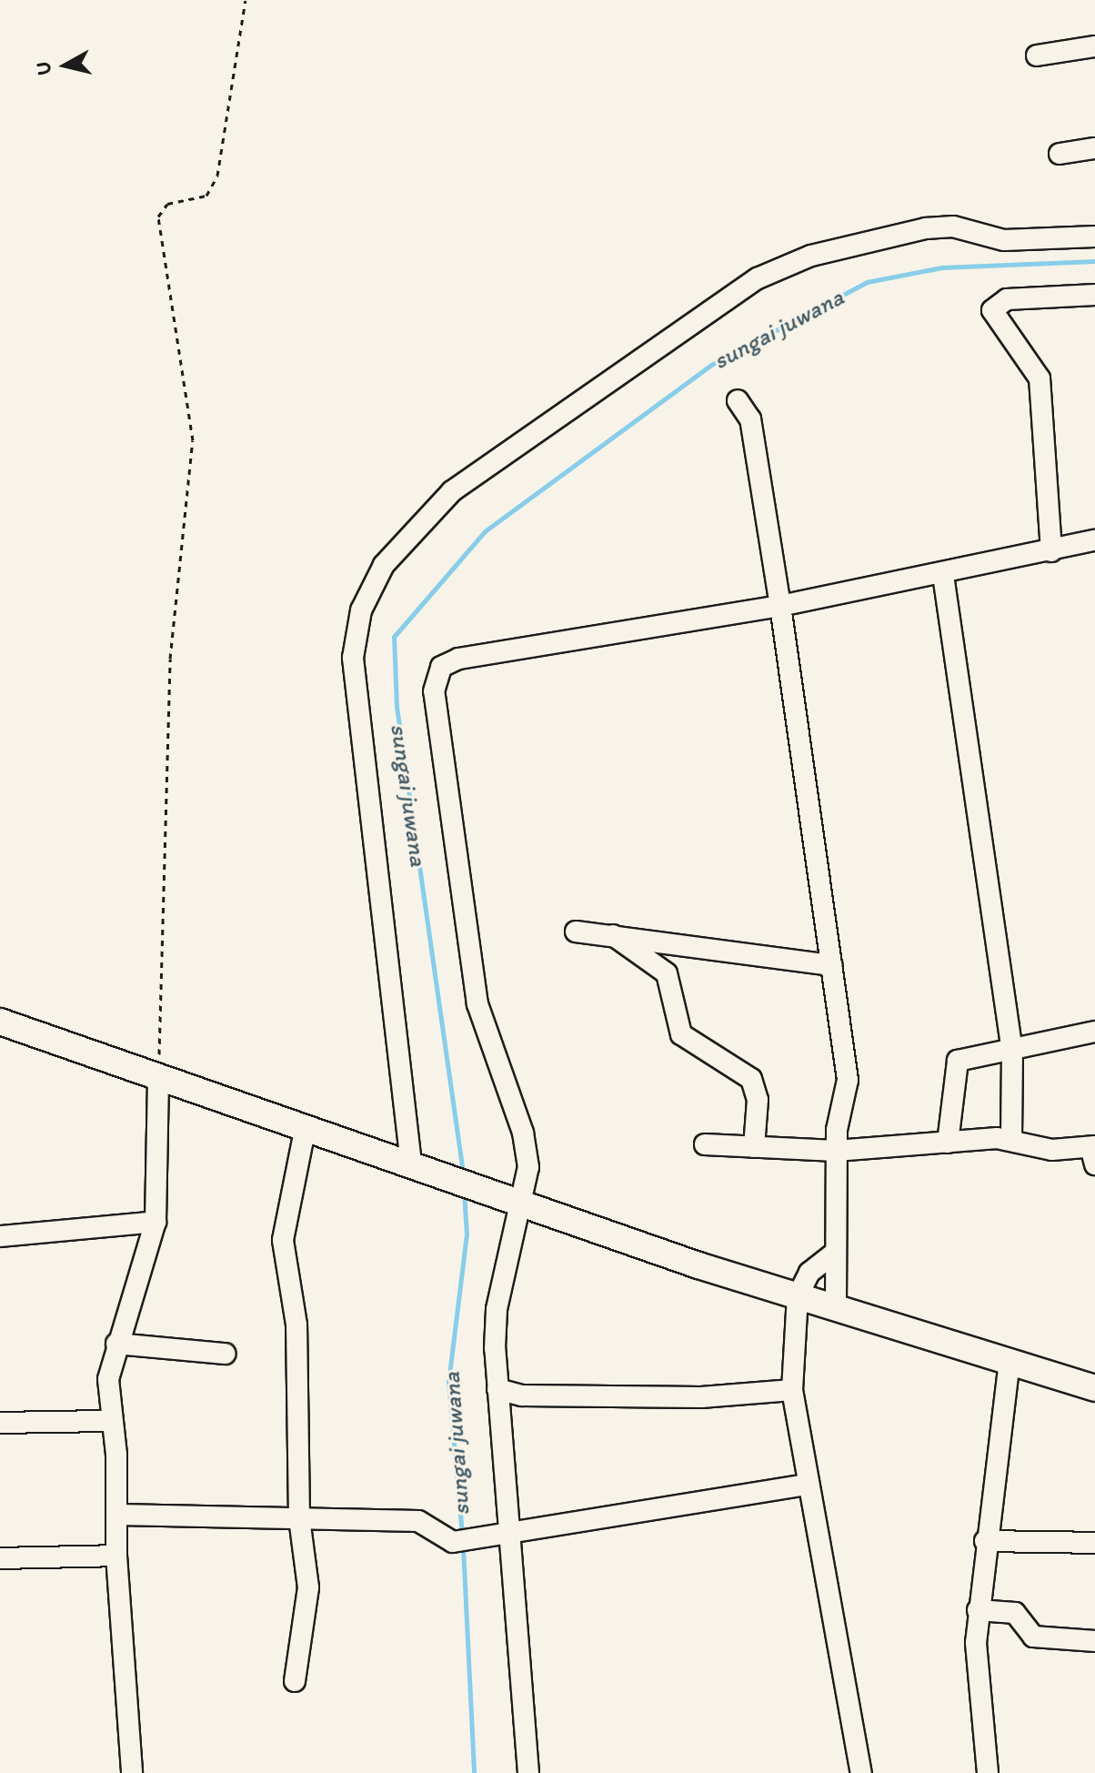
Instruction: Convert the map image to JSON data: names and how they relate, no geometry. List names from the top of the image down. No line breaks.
{"water":["sungai juwana"],"north":"left"}
